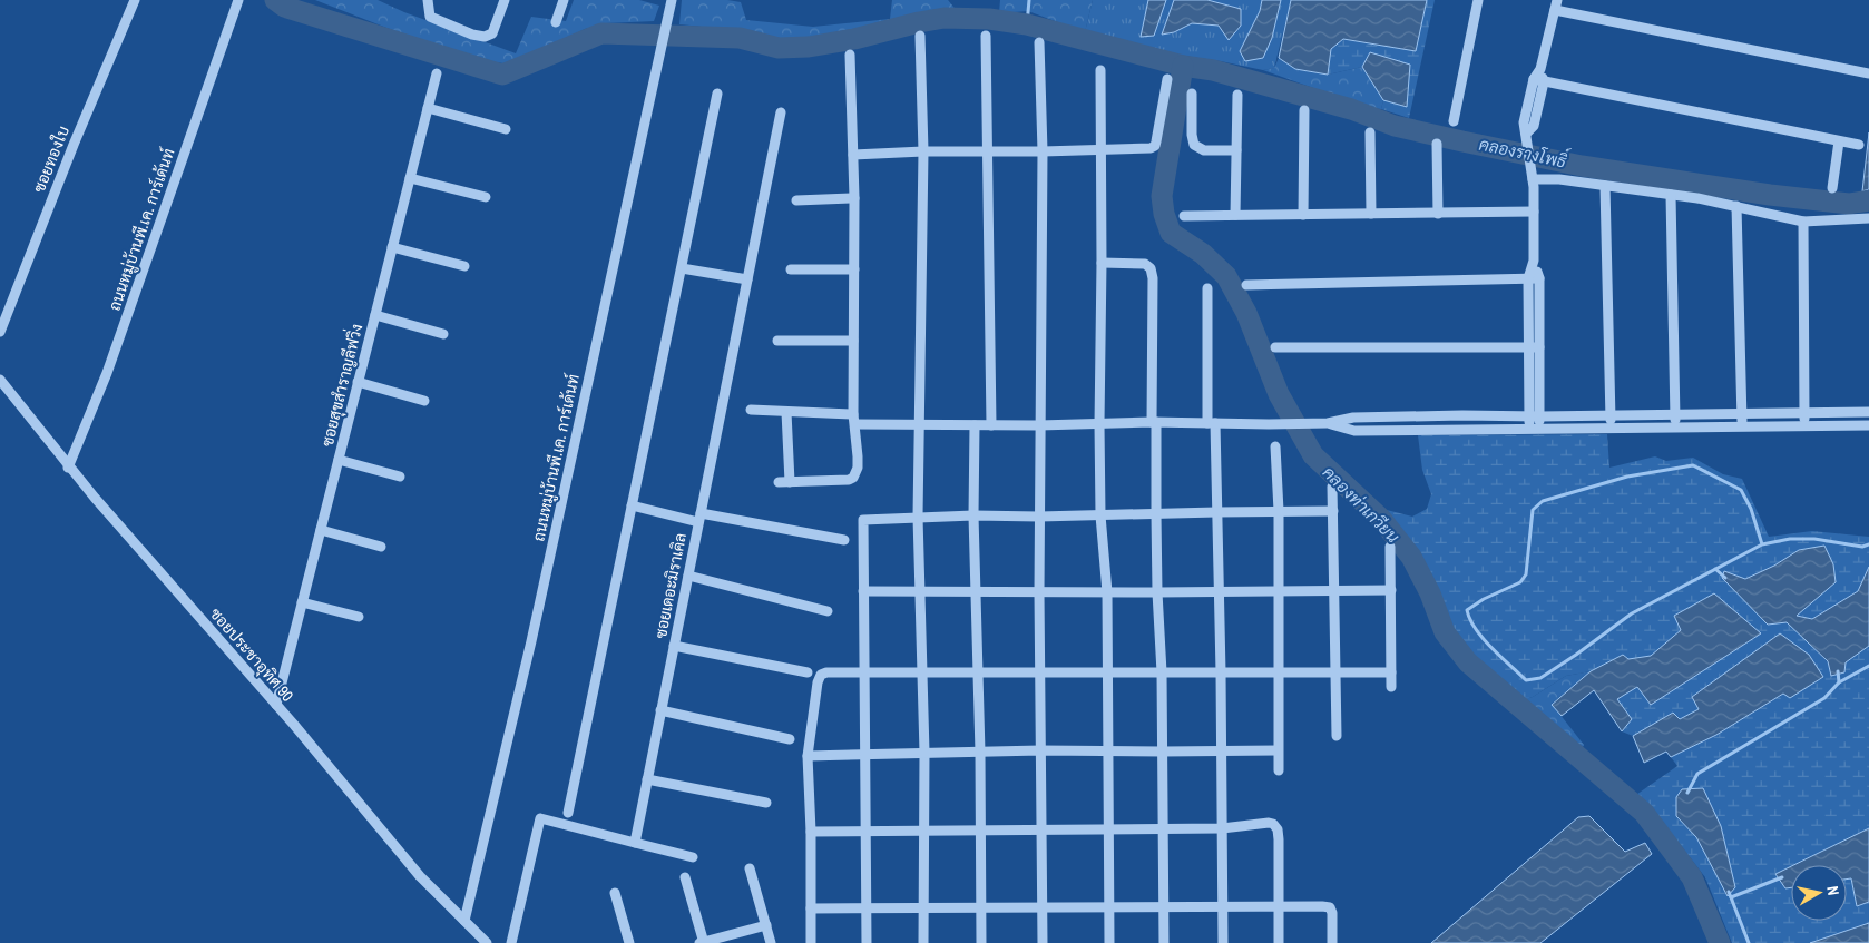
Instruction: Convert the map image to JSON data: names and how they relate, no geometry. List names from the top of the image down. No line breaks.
{"streets":{"street":["ซอยทองใบ","ถนนหมู่บ้านพี.เค. การ์เด้นท์","ซอยสุขสำราญลีฟวิ่ง","ซอยเดอะมิราเคิล","ซอยประชาอุทิศ 90"]},"crossings":[["ถนนหมู่บ้านพี.เค. การ์เด้นท์","ซอยประชาอุทิศ 90"],["ซอยสุขสำราญลีฟวิ่ง","ซอยประชาอุทิศ 90"]],"water":["คลองรางโพธิ์","คลองท่าเกวียน"],"north":"right"}
